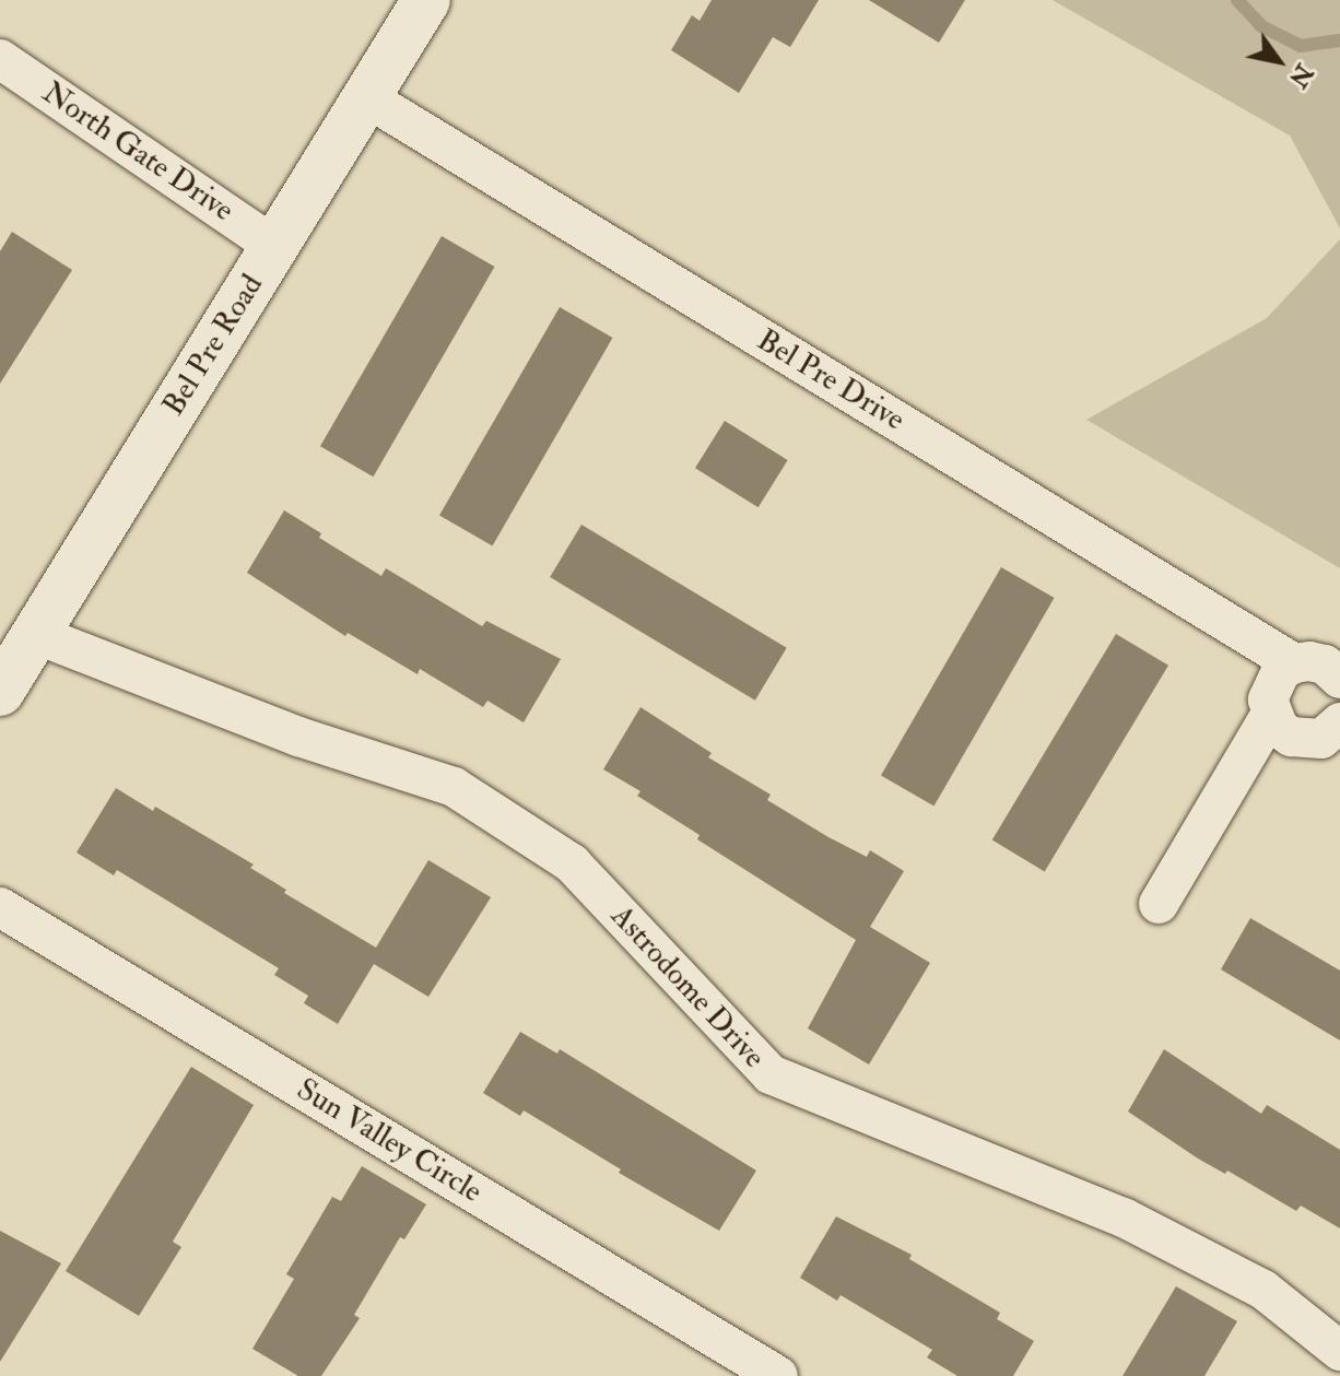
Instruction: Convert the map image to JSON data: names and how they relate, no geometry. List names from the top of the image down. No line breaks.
{"streets":{"main road":["Bel Pre Road"],"street":["North Gate Drive","Bel Pre Drive","Astrodome Drive","Sun Valley Circle"]},"crossings":[["North Gate Drive","Bel Pre Road"],["Bel Pre Road","Bel Pre Drive"],["Bel Pre Road","Astrodome Drive"]],"north":"bottom right"}
